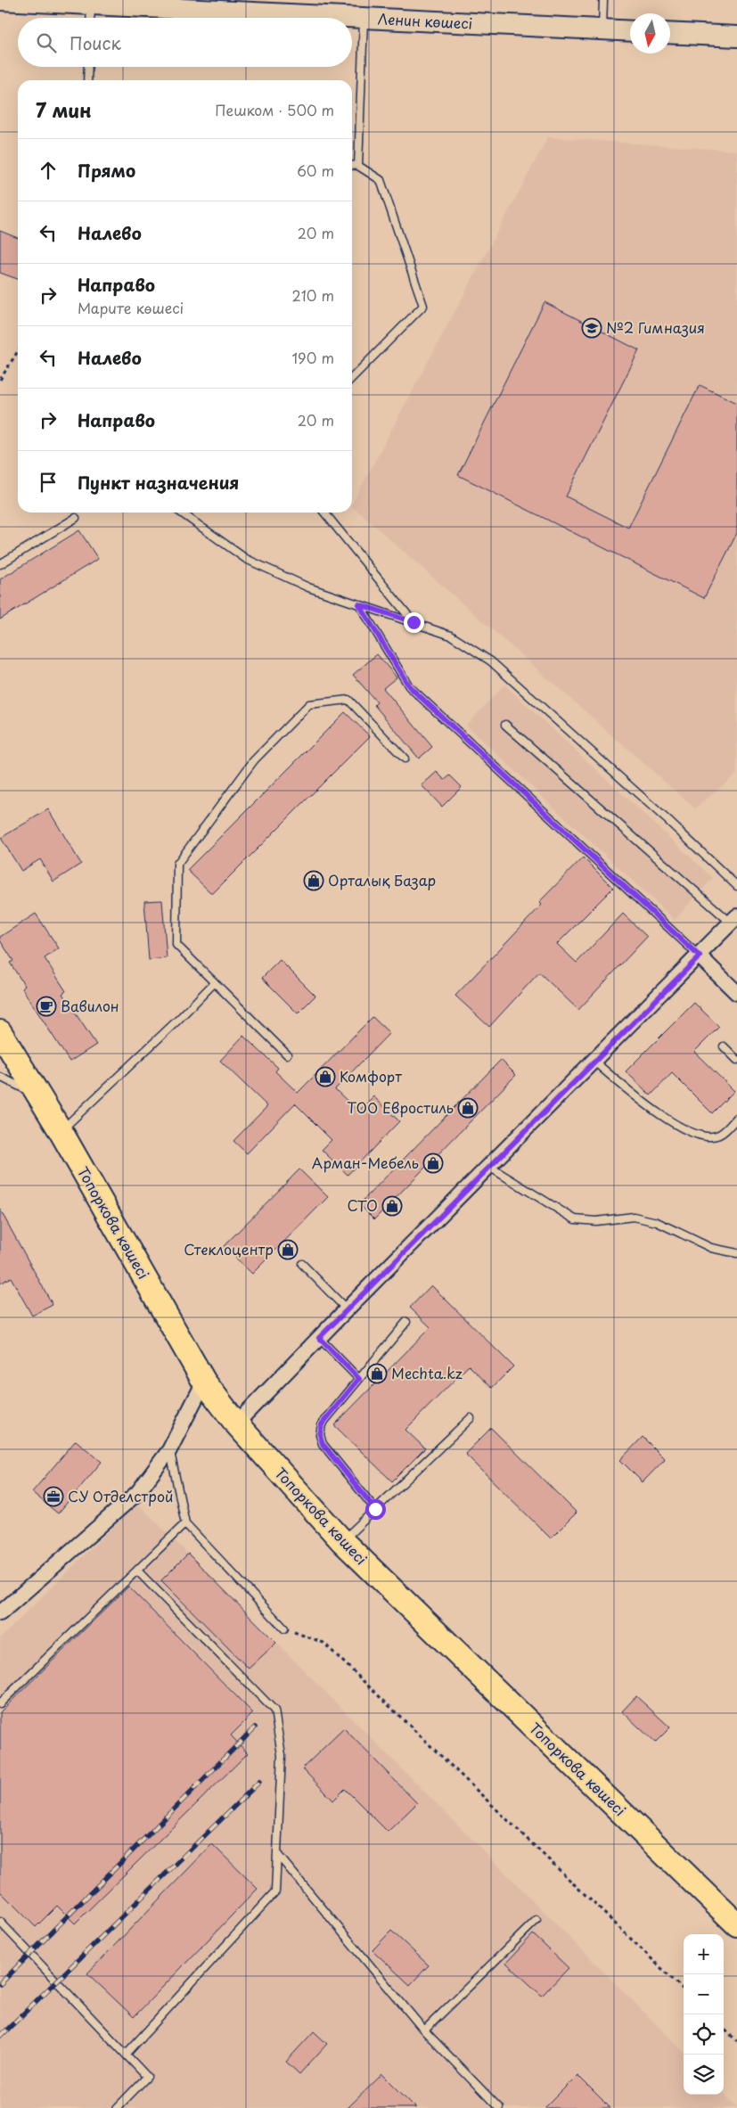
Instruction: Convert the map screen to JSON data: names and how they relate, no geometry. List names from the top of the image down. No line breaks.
{"streets":{"highway":["Топоркова көшесі"],"main road":["Ленин көшесі"]},"places":{"school or university":["№2 Гимназия"],"shop":["Орталық Базар","Комфорт","ТОО Евростиль","Арман-Мебель","СТО","Стеклоцентр","Mechta.kz"],"cafe":["Вавилон"],"office":["СУ Отделстрой"]},"north":"bottom","page":{"search":"Поиск","heading":["7 мин","Пешком · 500 m"],"list":[["Прямо","60 m"],["Налево","20 m"],["Направо","Марите көшесі","210 m"],["Налево","190 m"],["Направо","20 m"],"Пункт назначения"],"map_buttons":["+","−"]}}
